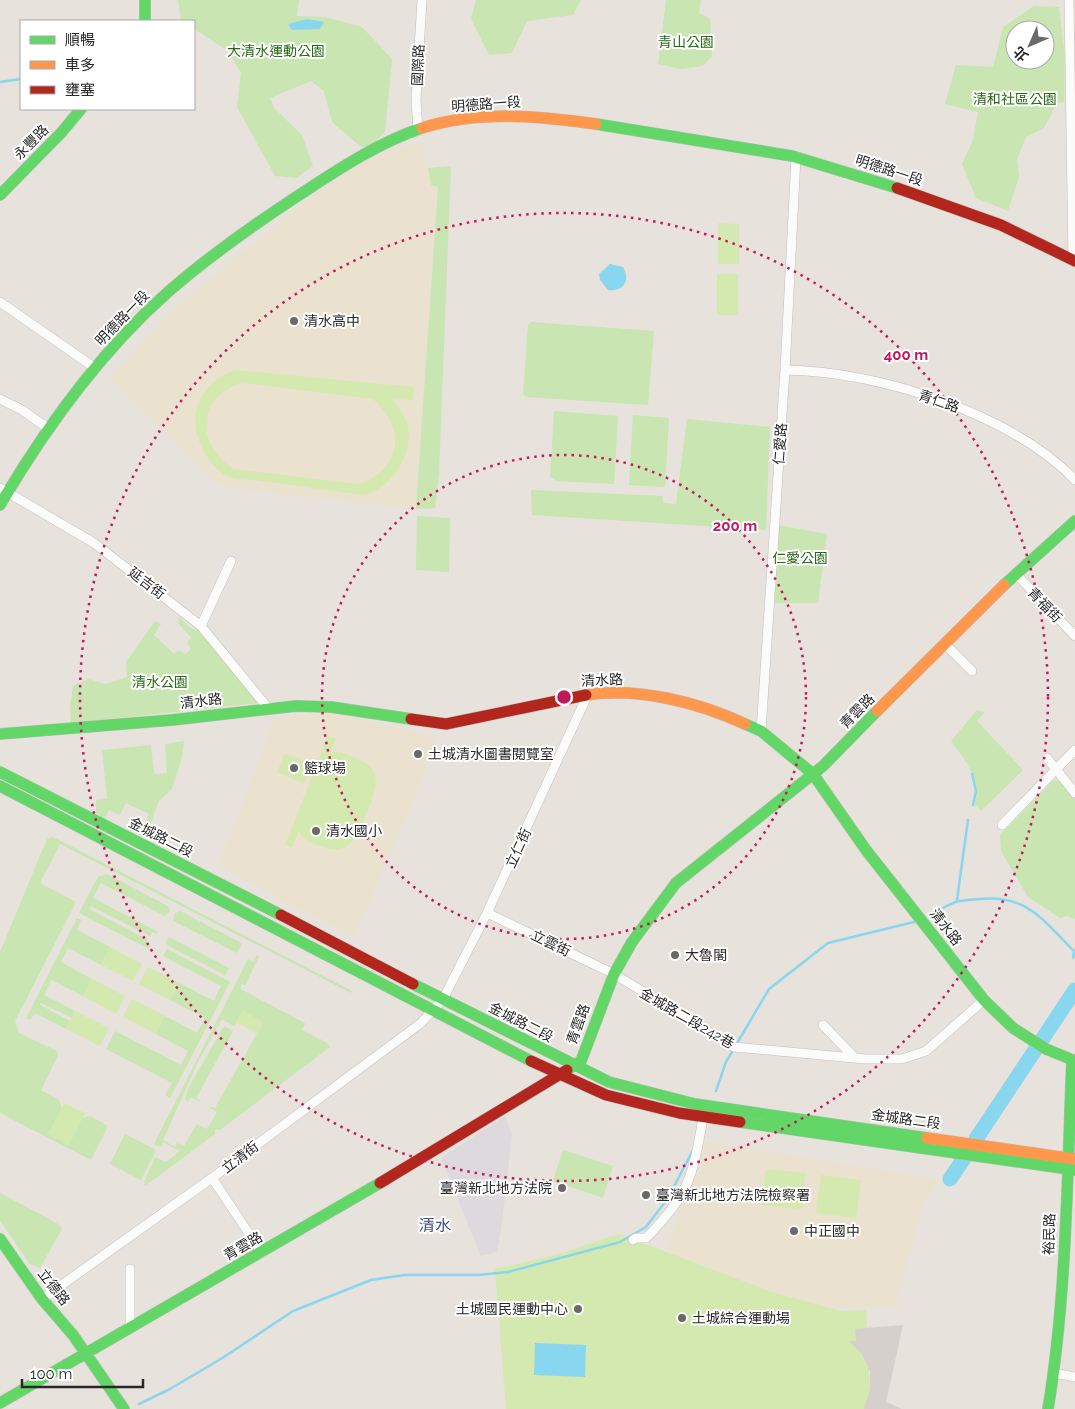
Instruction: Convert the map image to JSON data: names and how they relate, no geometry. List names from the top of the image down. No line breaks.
{"streets":{"street":["國際路","明德路一段","永豐路","青仁路","仁愛路","延吉街","青福街","清水路","青雲路","金城路二段","立仁街","立雲街","金城路二段242巷","立清街","裕民路","立德路"]},"crossings":[["國際路","明德路一段"],["明德路一段","仁愛路"],["明德路一段","延吉街"],["青仁路","仁愛路"],["仁愛路","清水路"],["延吉街","清水路"],["青福街","青雲路"],["清水路","青雲路"],["清水路","立仁街"],["清水路","金城路二段242巷"],["清水路","裕民路"],["青雲路","金城路二段"],["青雲路","立雲街"],["青雲路","金城路二段242巷"],["青雲路","立德路"],["金城路二段","立仁街"],["金城路二段","立清街"],["金城路二段","裕民路"],["立仁街","立雲街"],["立仁街","立清街"],["立雲街","金城路二段242巷"],["立清街","立德路"]],"districts":["清水"],"parks":["青山公園","大清水運動公園","清和社區公園","仁愛公園","清水公園"],"places":["清水高中","土城清水圖書閱覽室","籃球場","清水國小","大魯閣","臺灣新北地方法院","臺灣新北地方法院檢察署","中正國中","土城國民運動中心","土城綜合運動場"],"legend":["順暢","車多","壅塞"],"scale_bar":"100 m","north":"bottom left","rings":["400 m","200 m"]}
